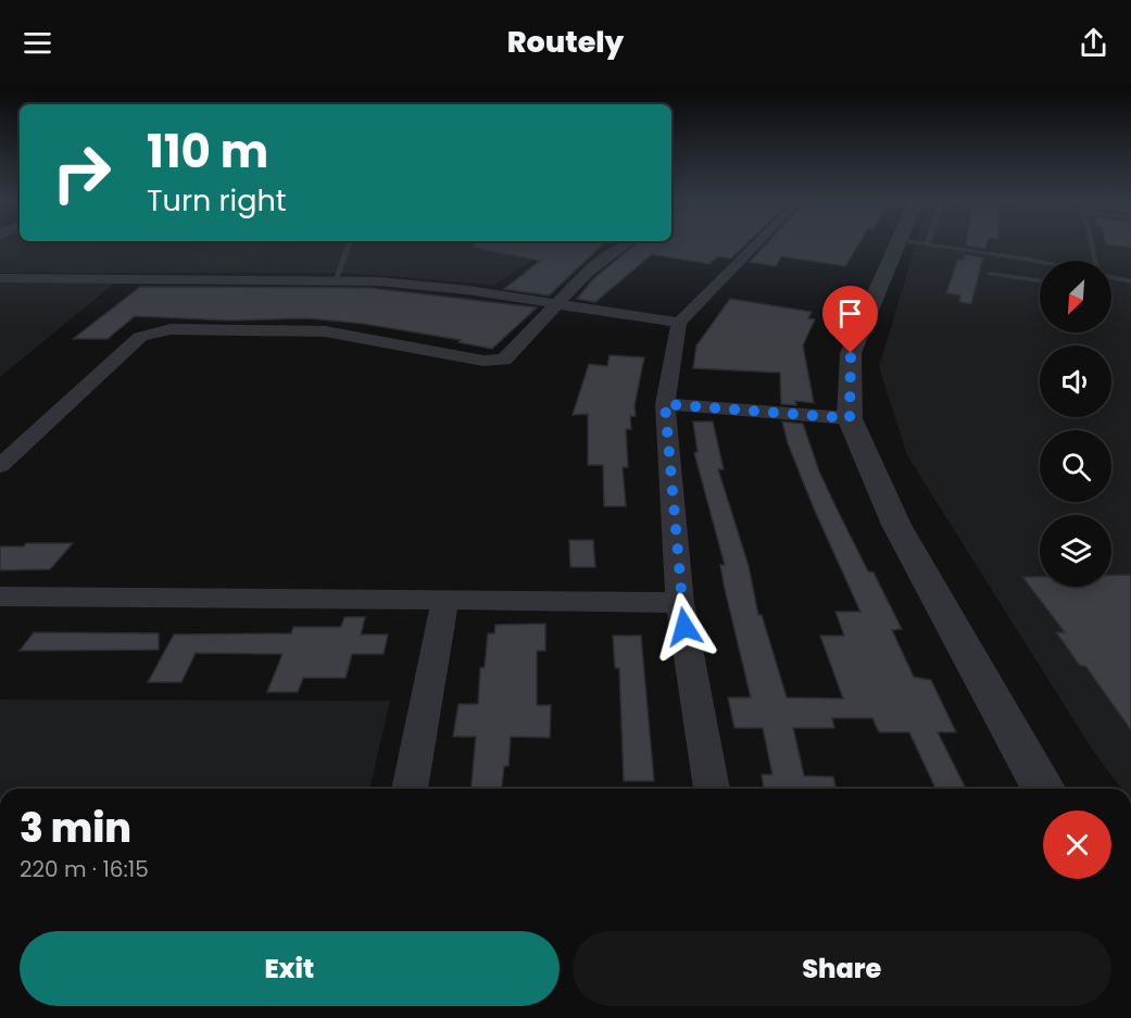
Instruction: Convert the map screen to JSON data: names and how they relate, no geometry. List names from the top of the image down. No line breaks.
{"north":"bottom left","page":{"header":"Routely","turn":["110 m","Turn right"],"heading":["3 min","220 m · 16:15"],"buttons":["Exit","Share"]}}
